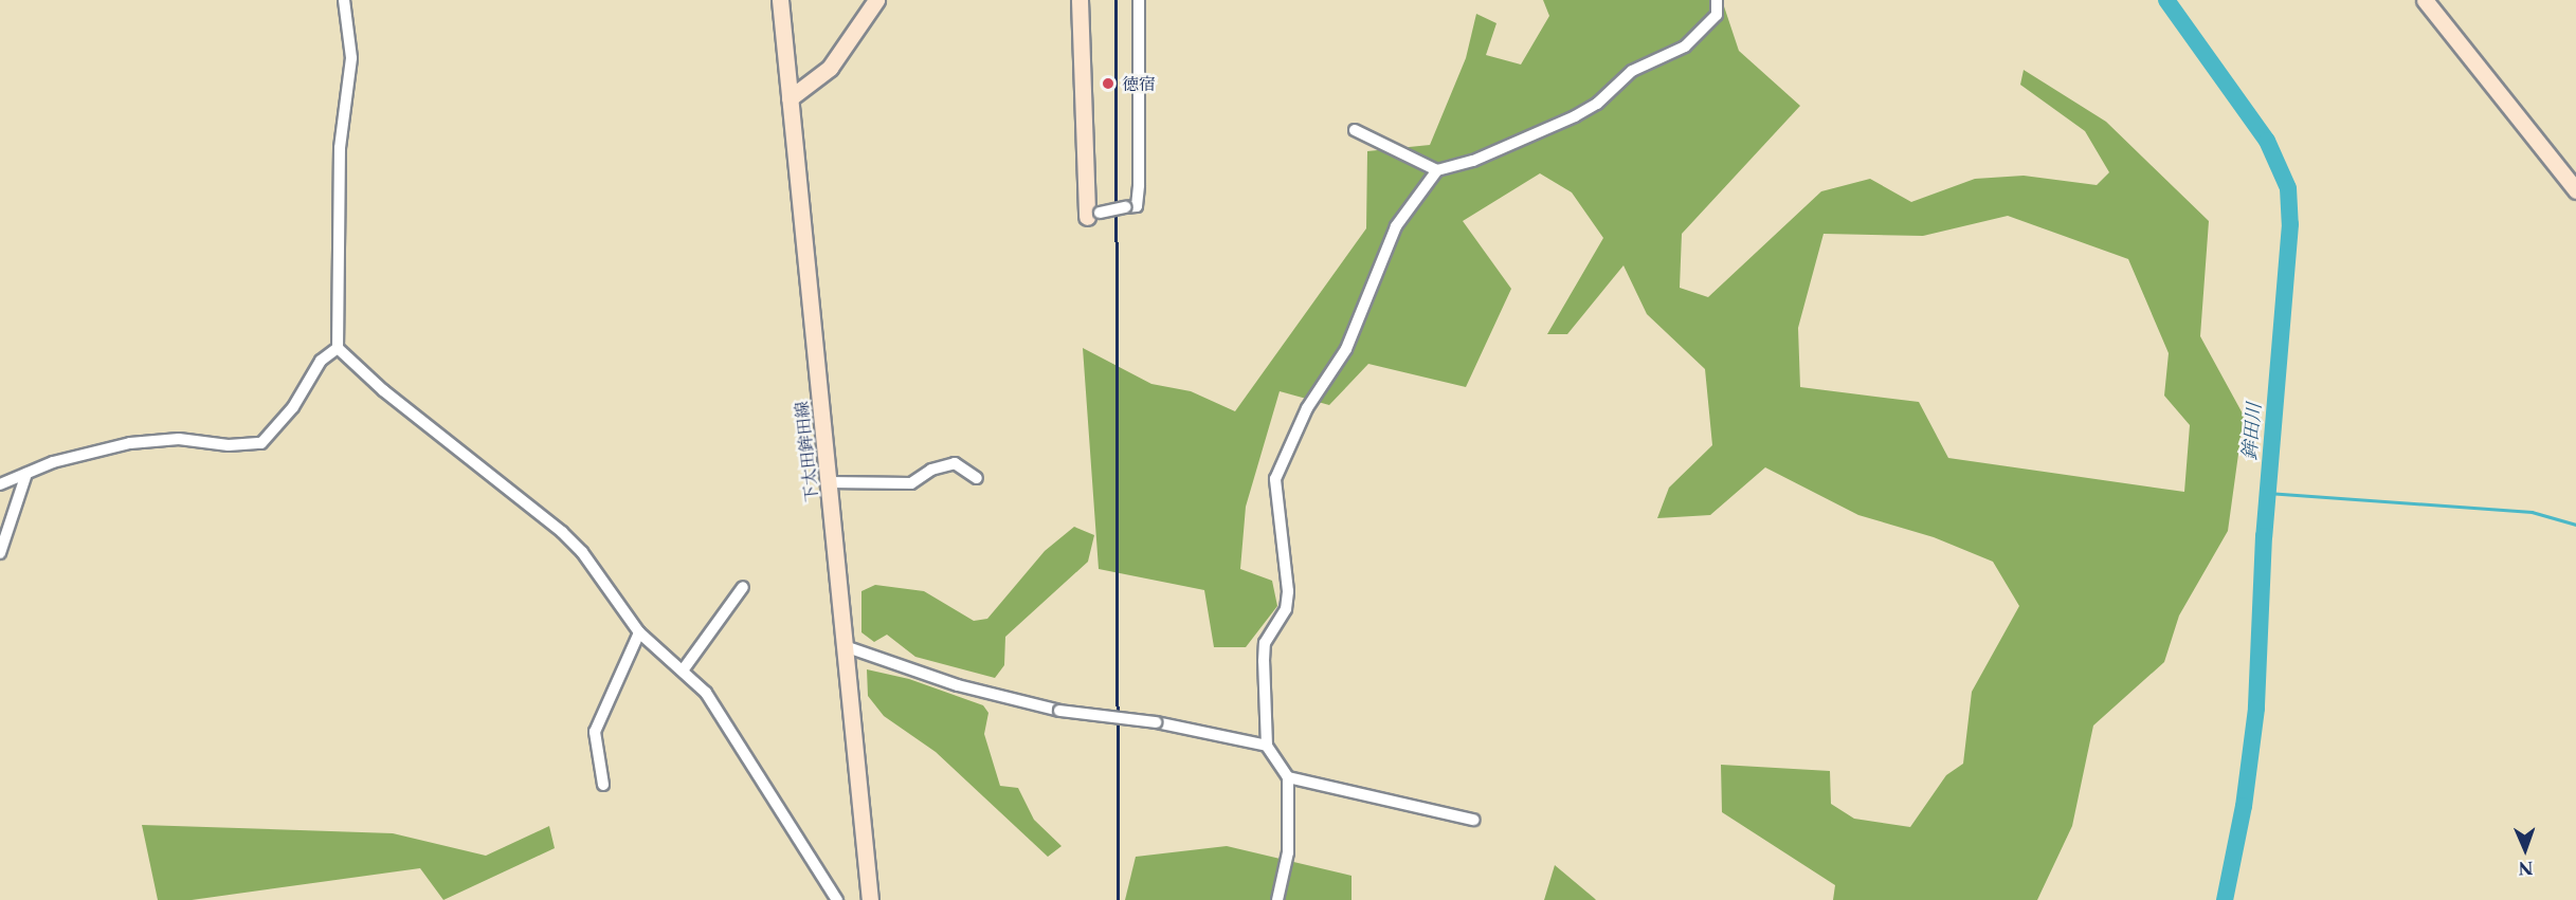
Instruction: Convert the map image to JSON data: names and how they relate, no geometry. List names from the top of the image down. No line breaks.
{"streets":{"main road":["下太田鉾田線"]},"water":["鉾田川"],"places":["徳宿"],"north":"bottom"}
